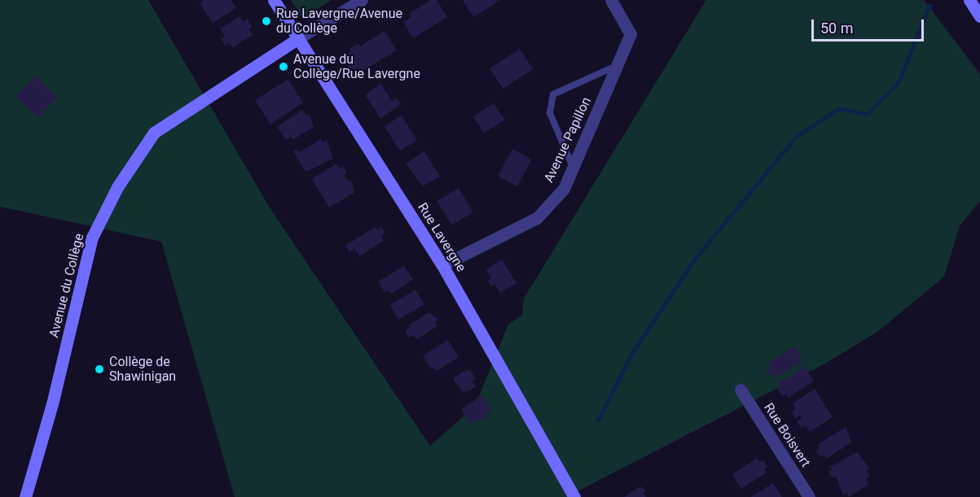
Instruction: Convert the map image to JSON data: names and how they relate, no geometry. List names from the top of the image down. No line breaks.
{"streets":{"street":["Avenue Papillon","Rue Lavergne","Avenue du Collège","Rue Boisvert"]},"crossings":[["Avenue Papillon","Rue Lavergne"],["Rue Lavergne","Avenue du Collège"]],"places":["Rue Lavergne/Avenue du Collège","Avenue du Collège/Rue Lavergne","Collège de Shawinigan"],"scale_bar":"50 m"}
